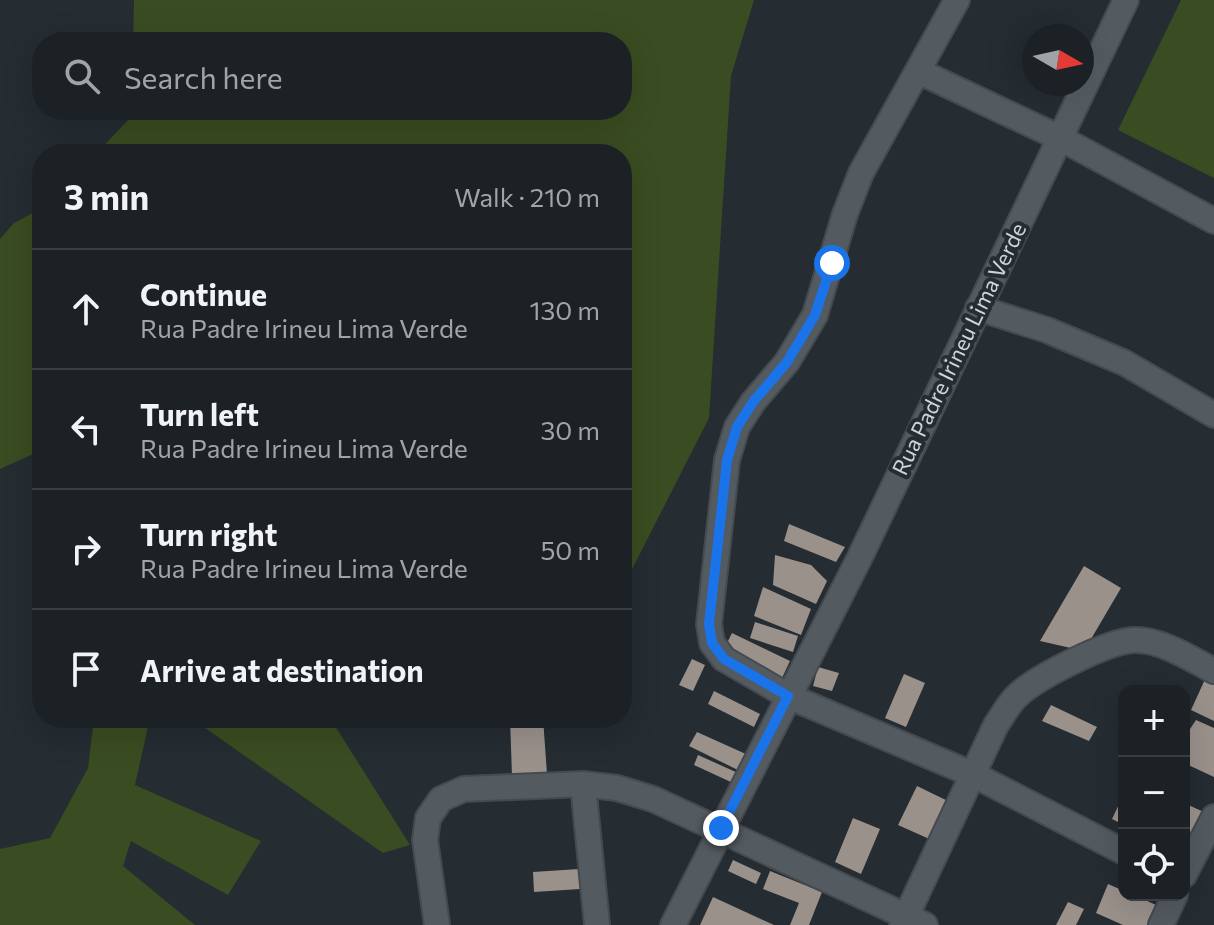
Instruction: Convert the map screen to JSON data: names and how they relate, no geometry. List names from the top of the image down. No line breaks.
{"streets":{"street":["Rua Padre Irineu Lima Verde"]},"north":"right","page":{"search":"Search here","heading":["3 min","Walk · 210 m"],"list":[["Continue","Rua Padre Irineu Lima Verde","130 m"],["Turn left","Rua Padre Irineu Lima Verde","30 m"],["Turn right","Rua Padre Irineu Lima Verde","50 m"],"Arrive at destination"],"map_buttons":["+","−"]}}
